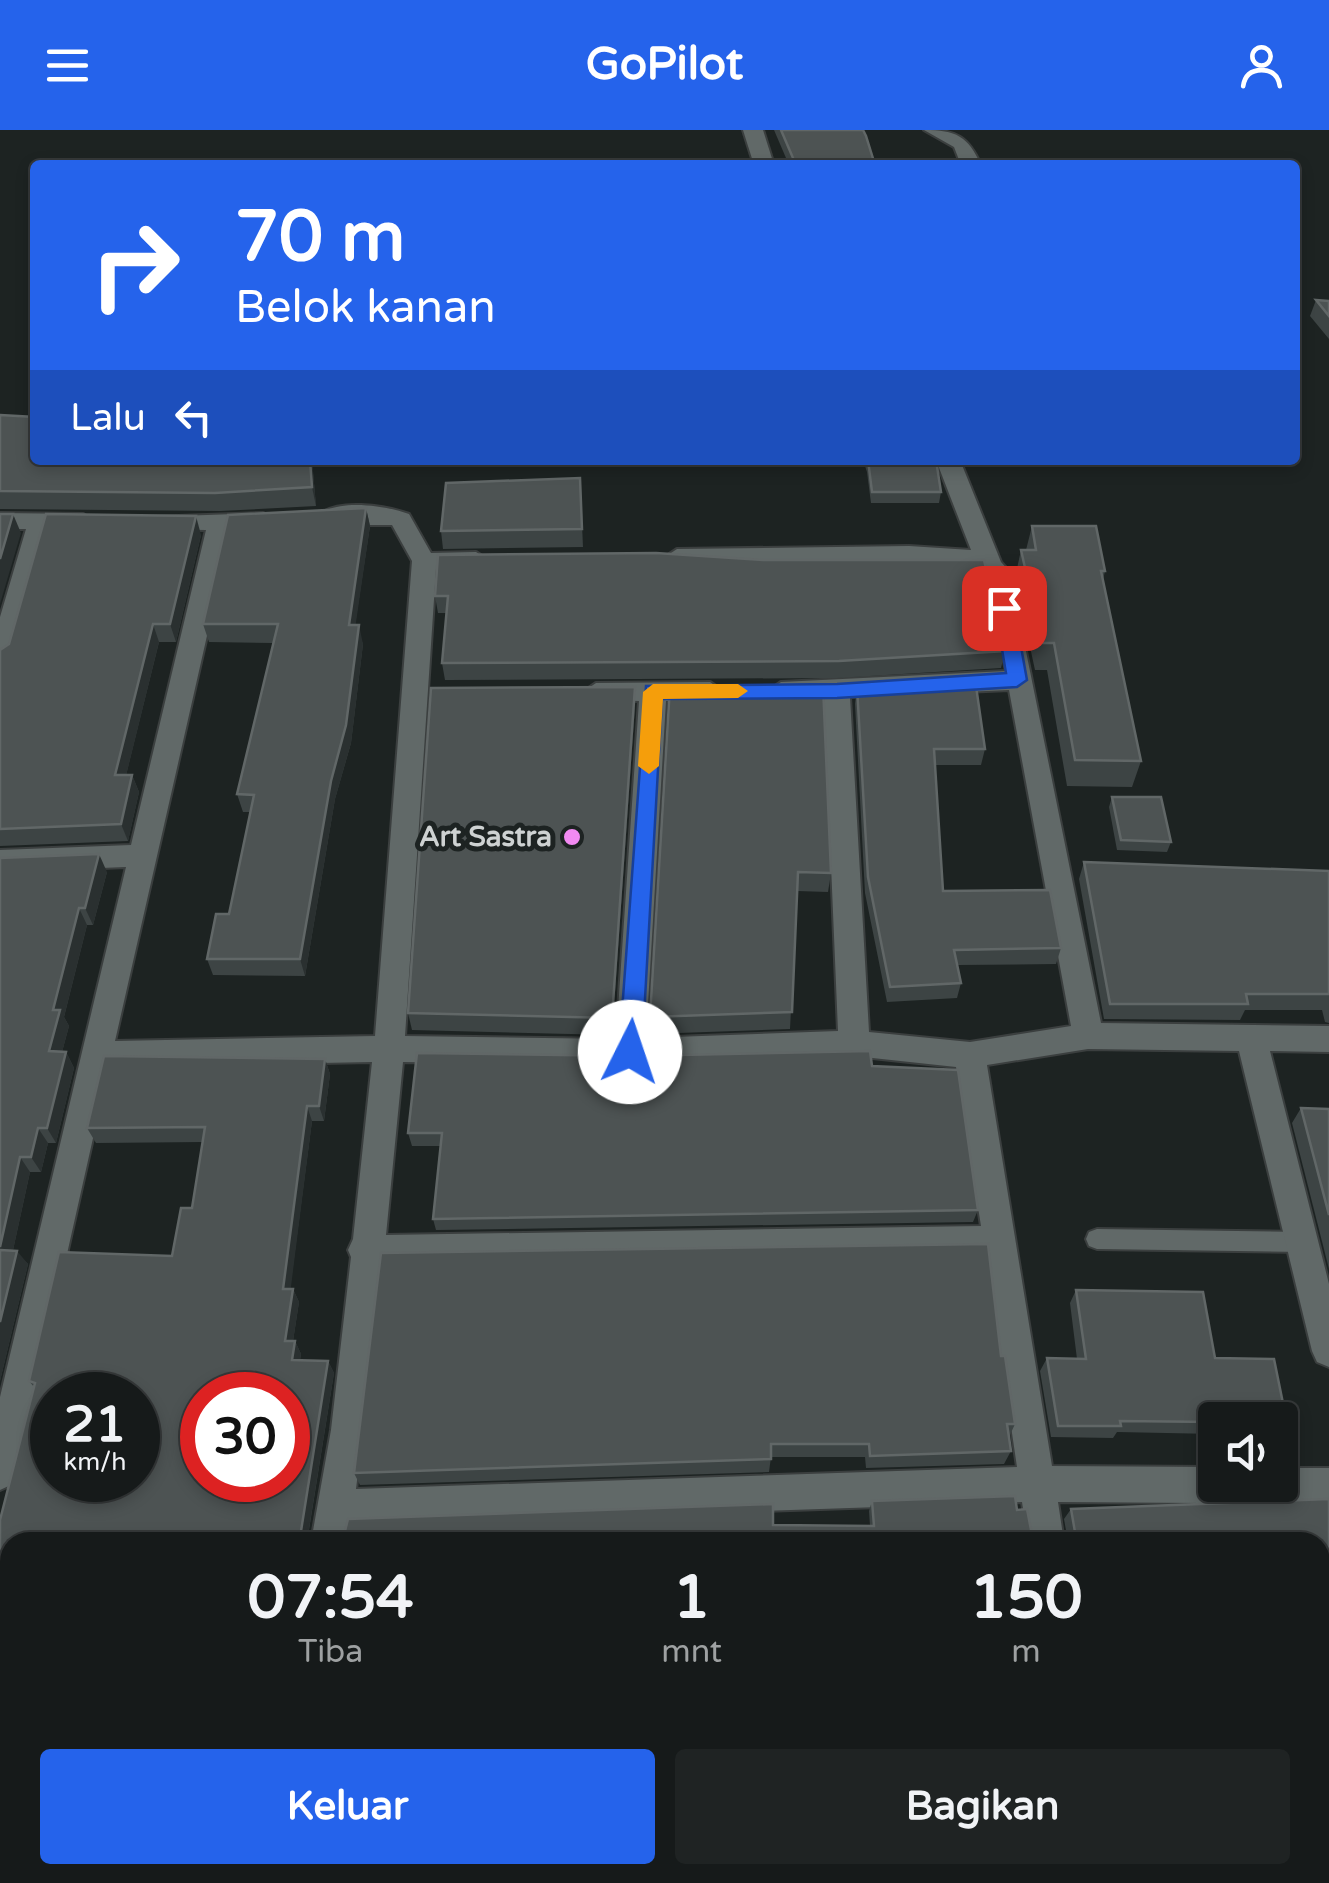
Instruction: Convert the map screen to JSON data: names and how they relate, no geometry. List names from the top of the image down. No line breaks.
{"places":["Art Sastra"],"page":{"header":"GoPilot","turn":["70 m","Belok kanan"],"then":"Lalu","speed":"21 km/h","limit":"30","eta":["07:54","Tiba","1","mnt","150","m"],"buttons":["Keluar","Bagikan"]}}
